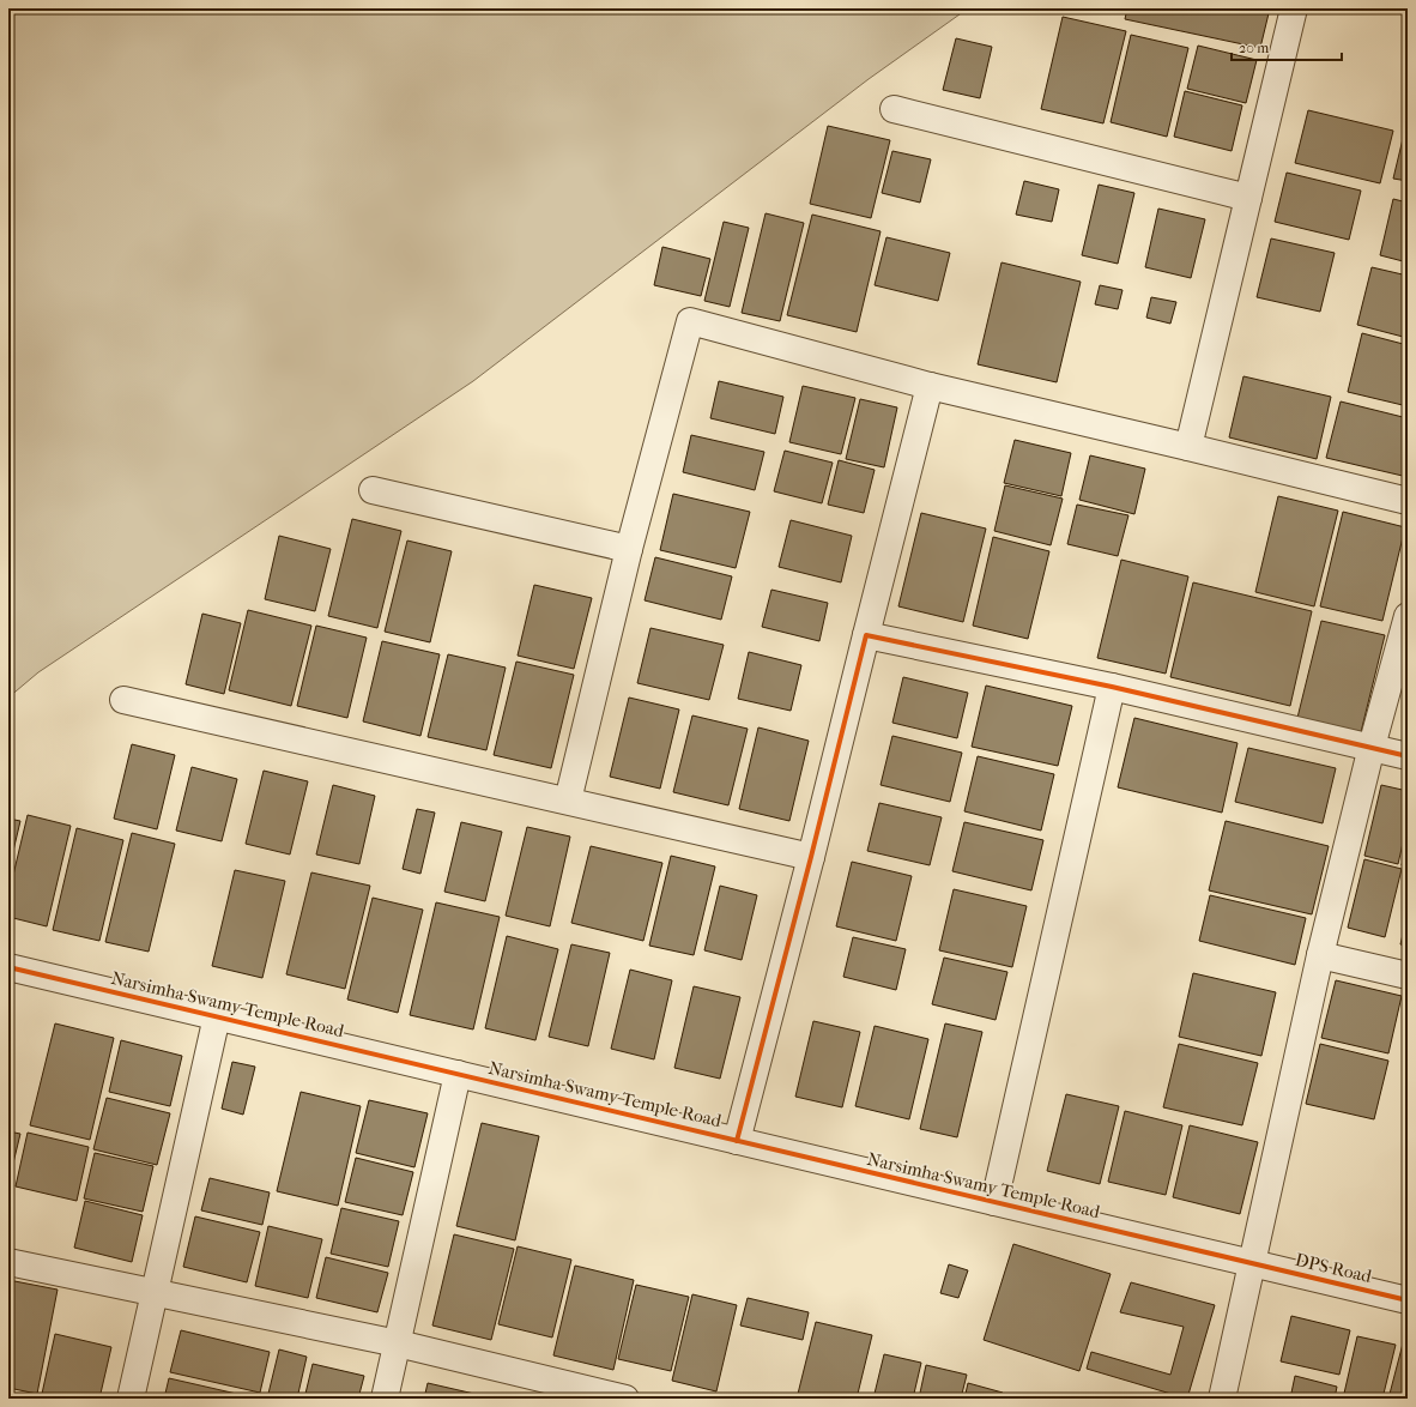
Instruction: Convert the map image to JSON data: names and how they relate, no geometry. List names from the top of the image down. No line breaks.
{"streets":{"street":["Narsimha Swamy Temple Road","DPS Road"]},"crossings":[["Narsimha Swamy Temple Road","DPS Road"]],"scale_bar":"20 m"}
